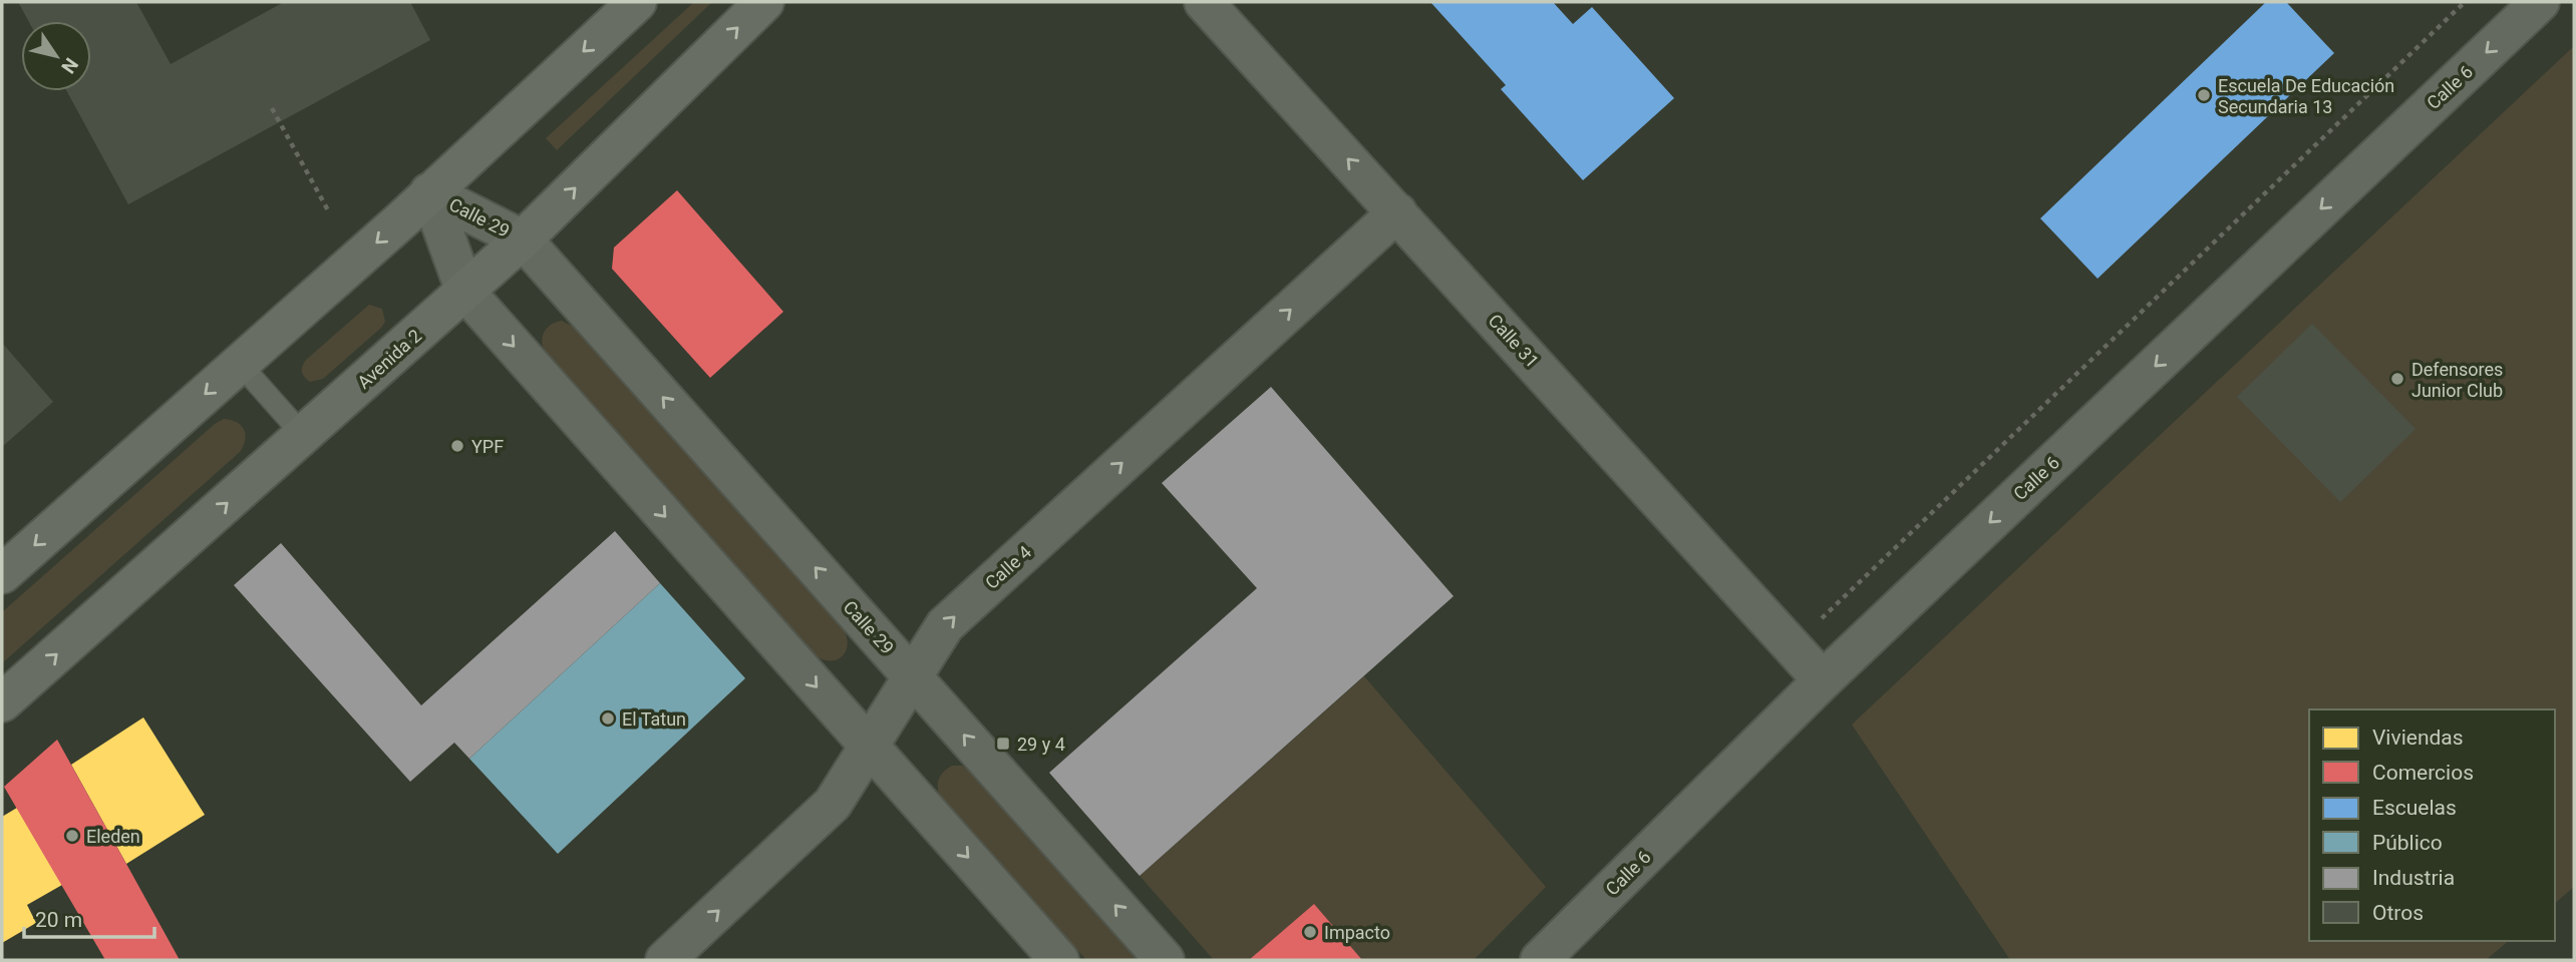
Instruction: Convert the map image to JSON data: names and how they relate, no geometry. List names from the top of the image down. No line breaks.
{"streets":{"main road":["Avenida 2"],"street":["Calle 6","Calle 29","Calle 31","Calle 4"]},"crossings":[["Calle 6","Calle 31"],["Calle 29","Avenida 2"],["Calle 29","Calle 4"],["Calle 31","Calle 4"]],"one_way":["Calle 6","Calle 4"],"places":{"other":["Escuela De Educación Secundaria 13","Defensores Junior Club","YPF","El Tatun","Eleden","Impacto"],"transit":["29 y 4"]},"legend":["Viviendas","Comercios","Escuelas","Público","Industria","Otros"],"scale_bar":"20 m","north":"bottom right"}
